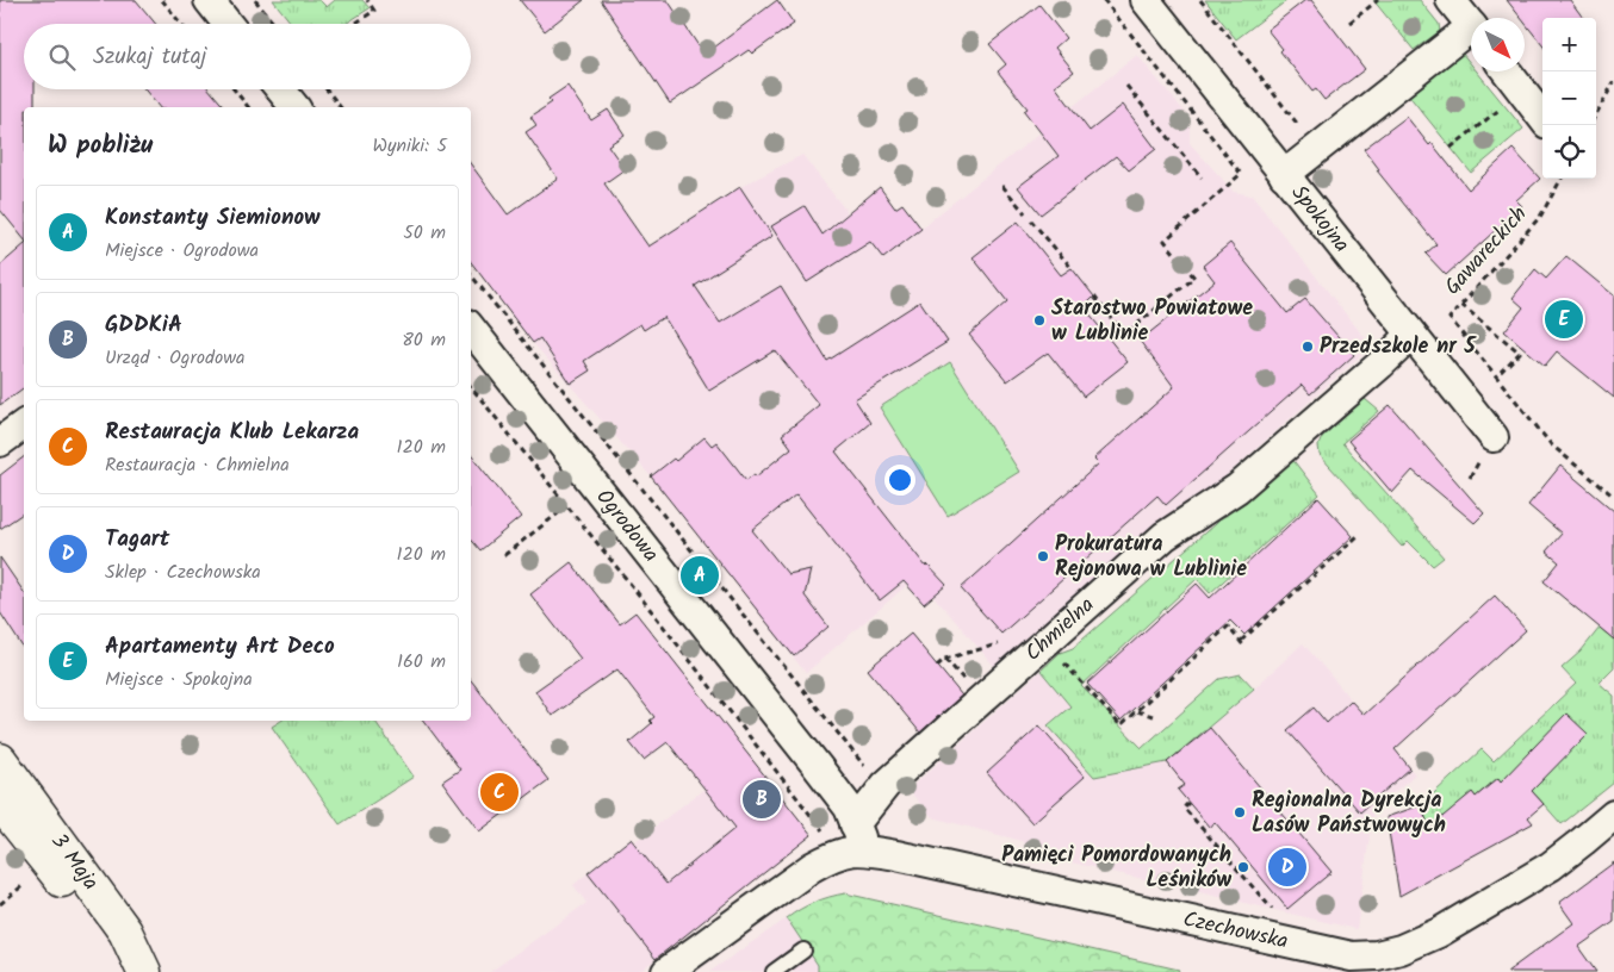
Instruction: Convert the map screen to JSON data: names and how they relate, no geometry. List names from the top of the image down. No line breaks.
{"streets":{"street":["Spokojna","Ogrodowa","Chmielna","3 Maja","Czechowska"],"path":["Gawareckich"]},"crossings":[["Spokojna","Chmielna"],["Ogrodowa","Chmielna"],["Ogrodowa","Czechowska"],["Chmielna","Czechowska"]],"places":["Starostwo Powiatowe w Lublinie","Przedszkole nr 5","Prokuratura Rejonowa w Lublinie","Regionalna Dyrekcja Lasów Państwowych","Pamięci Pomordowanych Leśników"],"north":"bottom right","page":{"map_buttons":["+","−"],"search":"Szukaj tutaj","heading":["W pobliżu","Wyniki: 5"],"list":[{"mark":"A","name":"Konstanty Siemionow","note":"Miejsce · Ogrodowa","value":"50 m"},{"mark":"B","name":"GDDKiA","note":"Urząd · Ogrodowa","value":"80 m"},{"mark":"C","name":"Restauracja Klub Lekarza","note":"Restauracja · Chmielna","value":"120 m"},{"mark":"D","name":"Tagart","note":"Sklep · Czechowska","value":"120 m"},{"mark":"E","name":"Apartamenty Art Deco","note":"Miejsce · Spokojna","value":"160 m"}],"pins":["E","A","C","B","D"]}}
